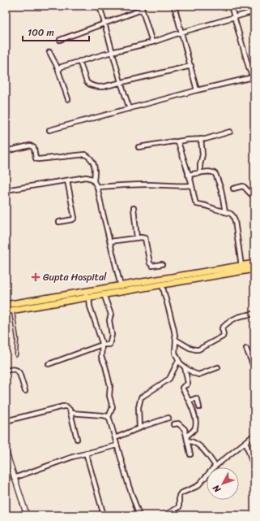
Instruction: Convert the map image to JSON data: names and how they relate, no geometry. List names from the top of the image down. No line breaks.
{"places":{"health":["Gupta Hospital"]},"scale_bar":"100 m","north":"bottom left"}
